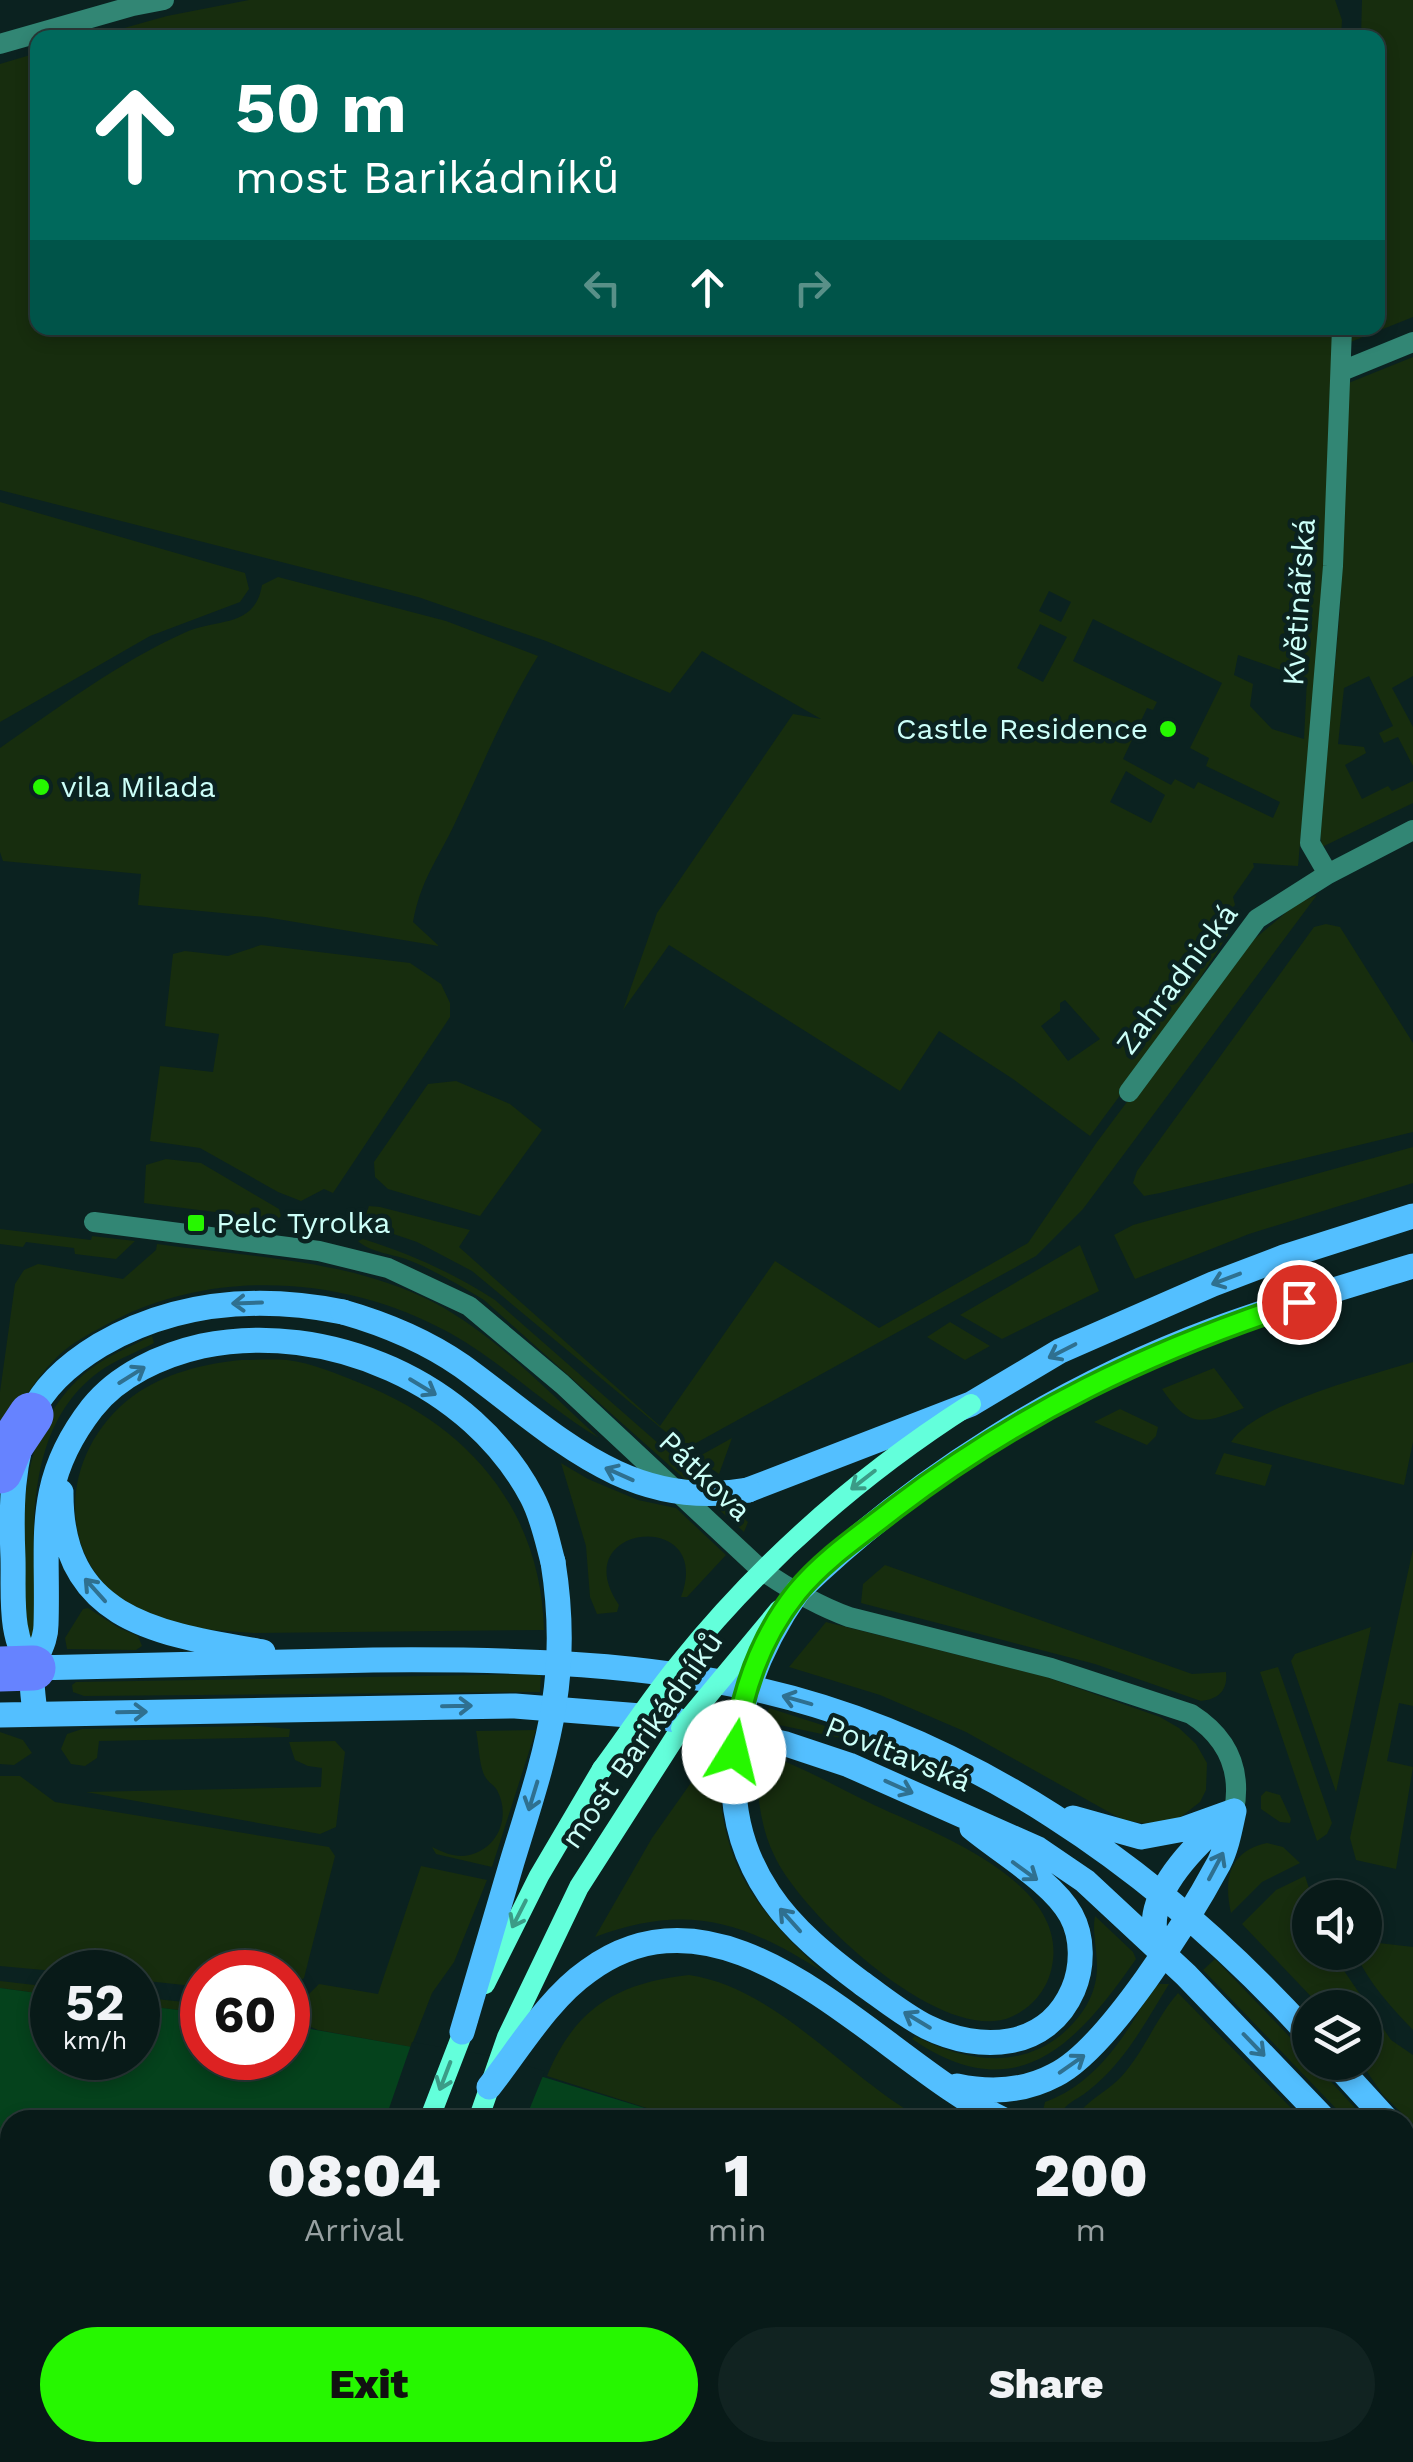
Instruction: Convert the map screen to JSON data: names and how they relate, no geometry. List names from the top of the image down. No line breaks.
{"streets":{"main road":["most Barikádníků","Povltavská"],"street":["Květinářská","Zahradnická","Pátkova"]},"crossings":[["Květinářská","Zahradnická"]],"places":{"other":["Castle Residence","vila Milada"],"transit":["Pelc Tyrolka"]},"page":{"turn":["50 m","most Barikádníků"],"speed":"52 km/h","limit":"60","eta":["08:04","Arrival","1","min","200","m"],"buttons":["Exit","Share"]}}
